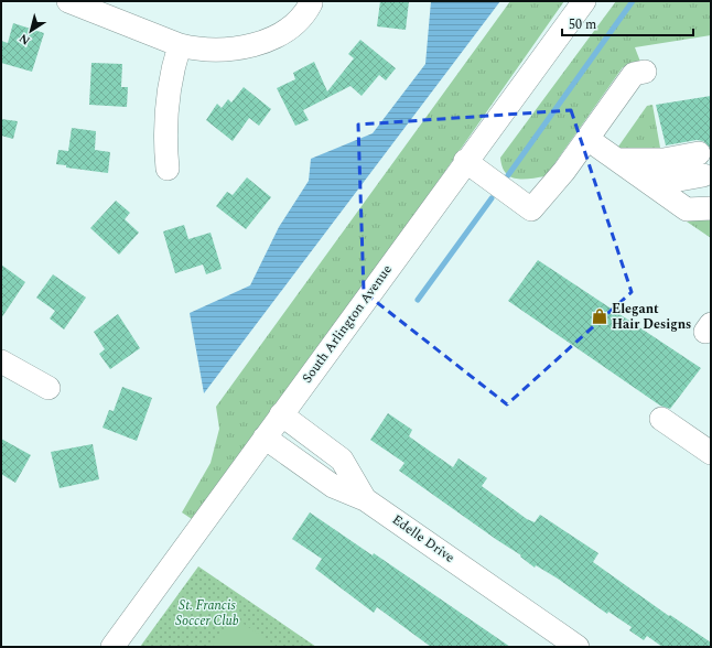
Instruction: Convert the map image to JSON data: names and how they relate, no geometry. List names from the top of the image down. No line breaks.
{"streets":{"street":["South Arlington Avenue","Edelle Drive"]},"crossings":[["South Arlington Avenue","Edelle Drive"]],"parks":["St. Francis Soccer Club"],"places":{"shop":["Elegant Hair Designs"]},"scale_bar":"50 m","north":"bottom left"}
